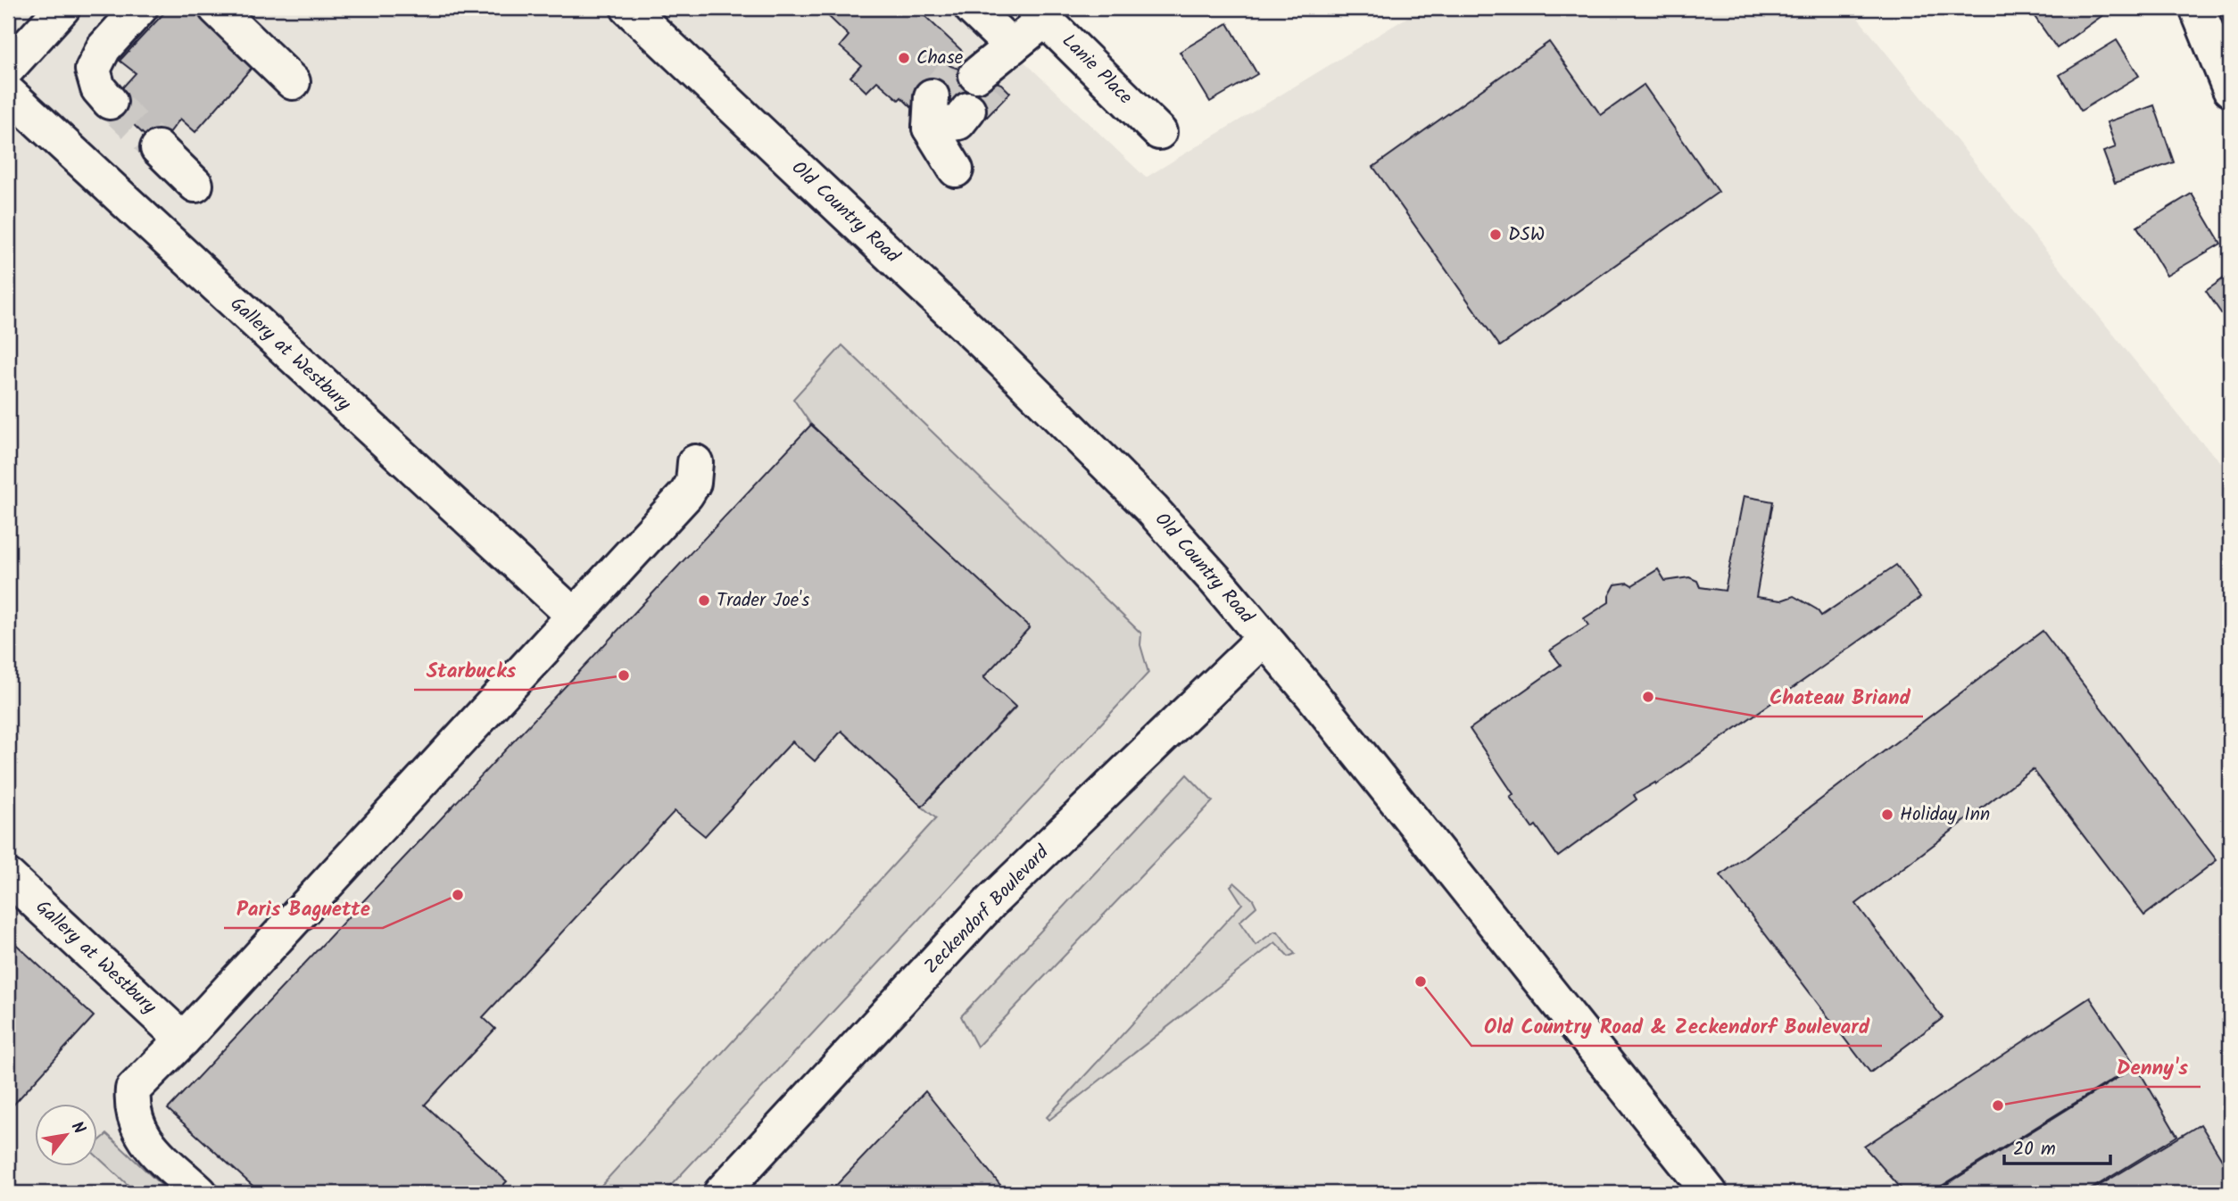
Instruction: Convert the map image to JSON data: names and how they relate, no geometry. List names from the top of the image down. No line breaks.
{"streets":{"main road":["Lanie Place","Old Country Road","Gallery at Westbury","Zeckendorf Boulevard"]},"crossings":[["Old Country Road","Zeckendorf Boulevard"]],"places":["Chase","DSW","Trader Joe's","Starbucks","Chateau Briand","Holiday Inn","Paris Baguette","Old Country Road & Zeckendorf Boulevard","Denny's"],"scale_bar":"20 m","north":"top right"}
